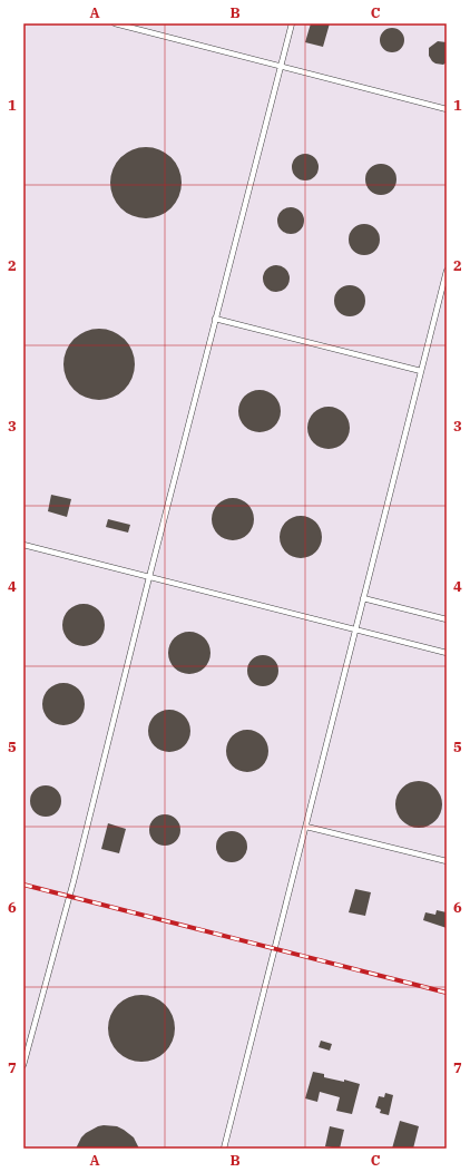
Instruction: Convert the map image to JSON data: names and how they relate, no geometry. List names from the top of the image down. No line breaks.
{"grid":{"columns":["A","B","C"],"rows":["1","2","3","4","5","6","7"]}}
